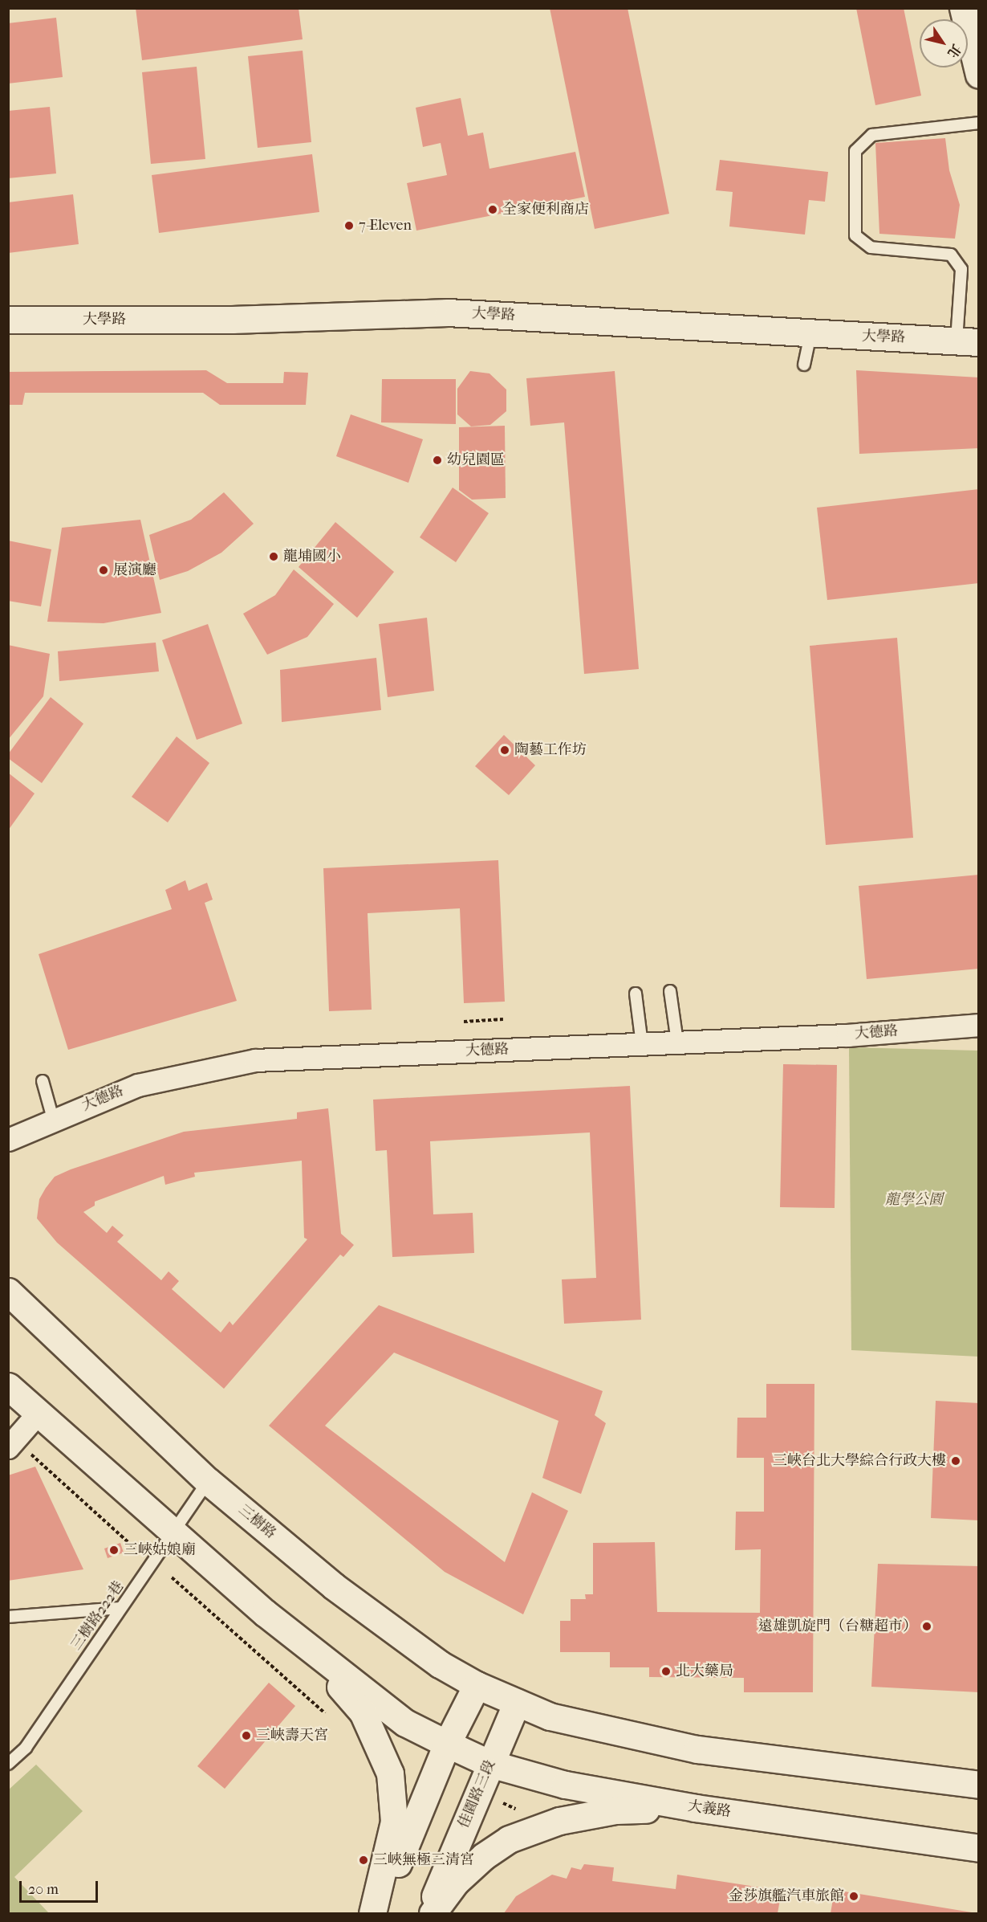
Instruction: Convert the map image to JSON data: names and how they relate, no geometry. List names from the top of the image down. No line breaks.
{"streets":{"street":["大學路","大德路","三樹路","佳園路三段","大義路"],"lane":["三樹路222巷"]},"crossings":[["三樹路","三樹路222巷"],["佳園路三段","大義路"]],"parks":["龍學公園"],"places":["全家便利商店","7-Eleven","幼兒園區","龍埔國小","展演廳","陶藝工作坊","三峽台北大學綜合行政大樓","三峽姑娘廟","遠雄凱旋門（台糖超市）","北大藥局","三峽壽天宮","三峽無極三清宮","金莎旗艦汽車旅館"],"scale_bar":"20 m","north":"bottom right"}
